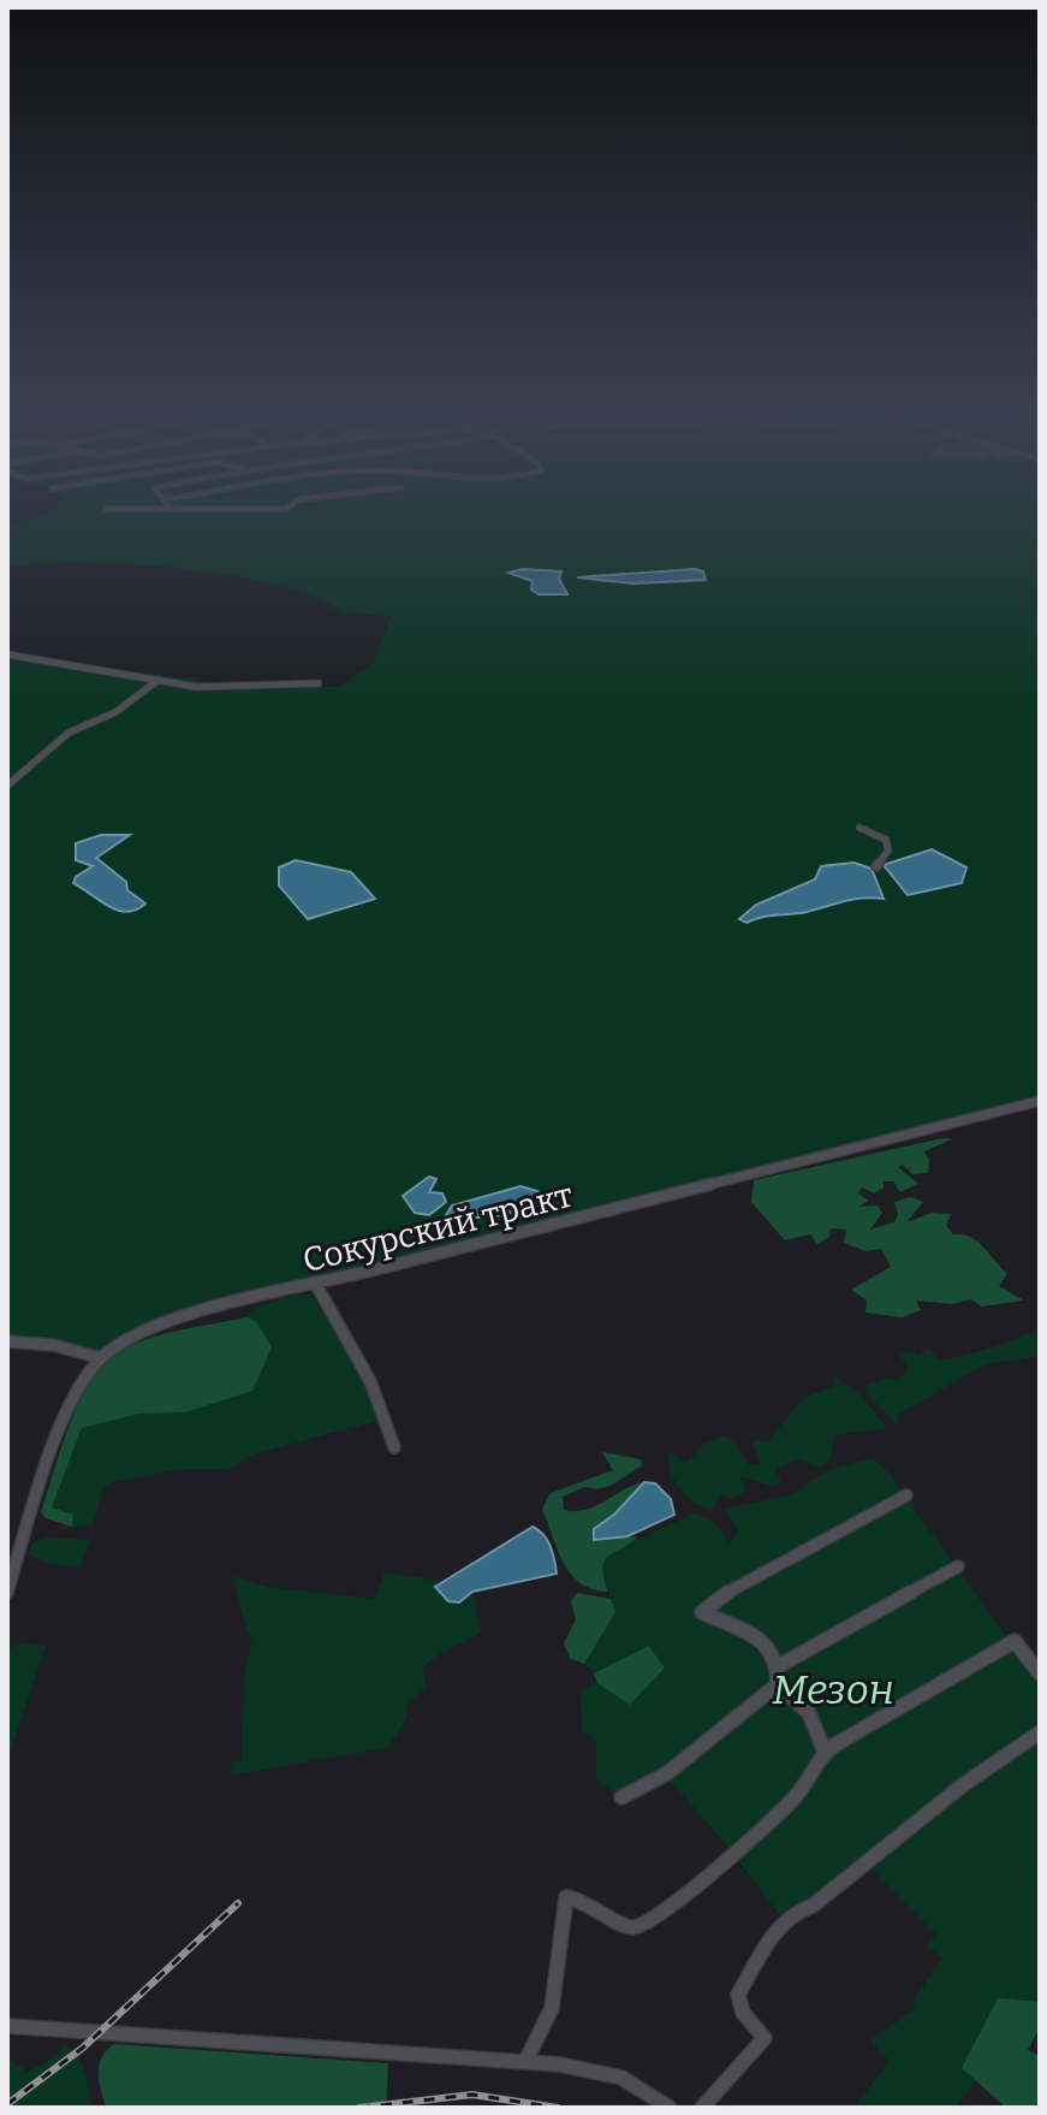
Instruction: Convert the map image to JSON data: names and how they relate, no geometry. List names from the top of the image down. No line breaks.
{"streets":{"street":["Сокурский тракт"]},"parks":["Мезон"]}
